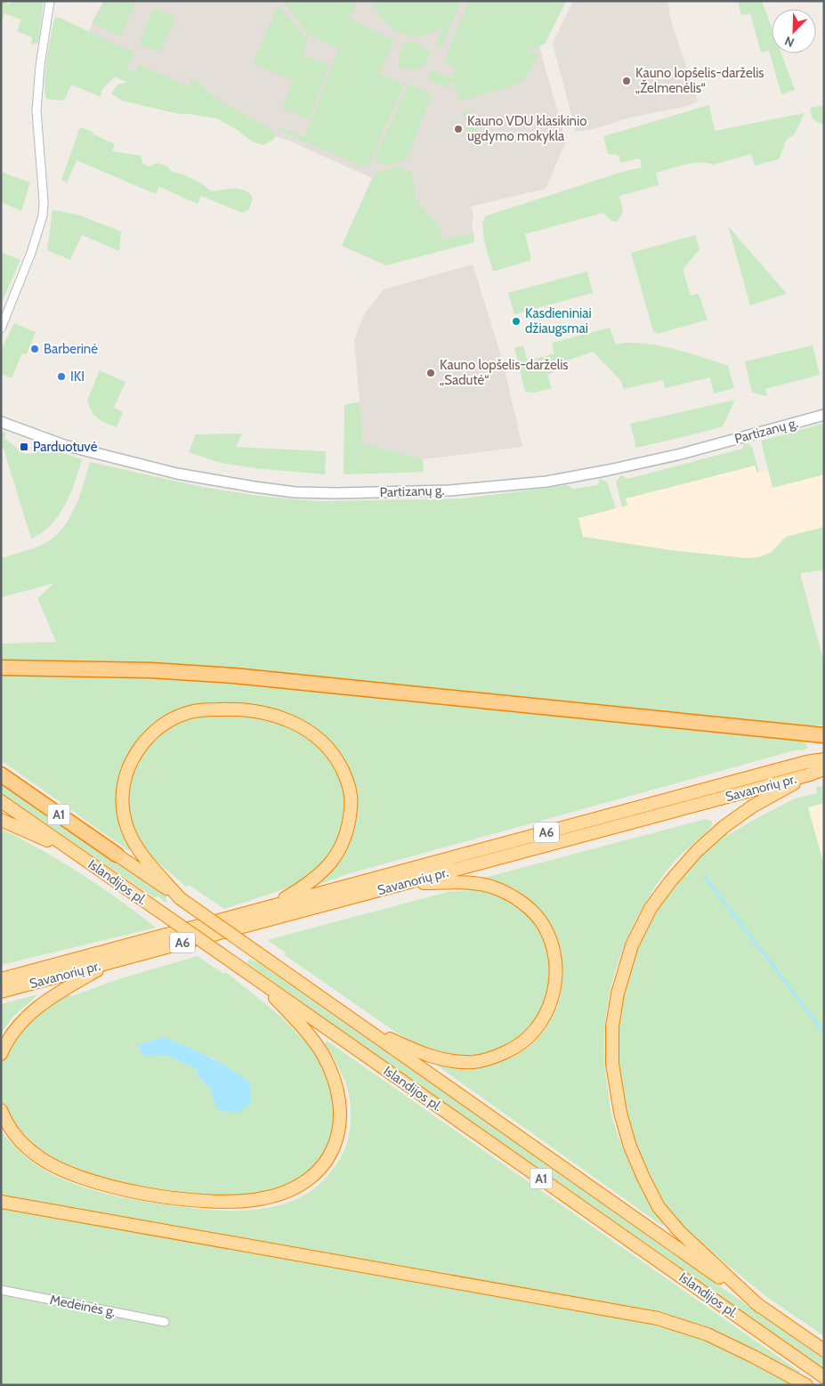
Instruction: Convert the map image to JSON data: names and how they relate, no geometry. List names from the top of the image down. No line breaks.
{"streets":{"highway":["Savanorių pr.","A1","A6","Islandijos pl."],"street":["Partizanų g.","Medeinės g."]},"places":{"other":["Kauno lopšelis-darželis „Želmenėlis“","Kauno VDU klasikinio ugdymo mokykla","Kasdieniniai džiaugsmai","Barberinė","Kauno lopšelis-darželis „Sadutė“","IKI"],"transit":["Parduotuvė"]},"north":"bottom left"}
